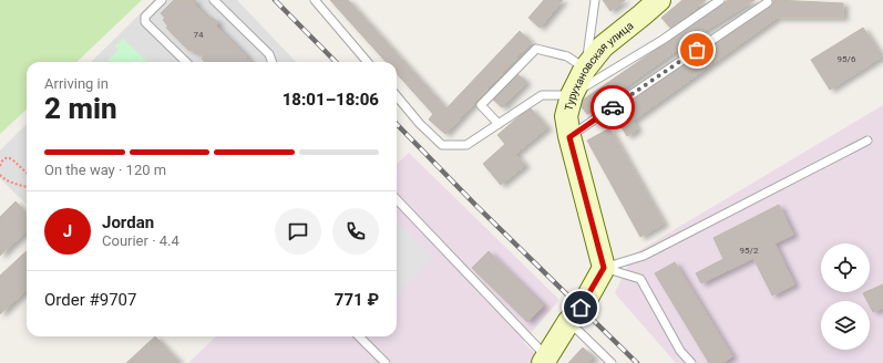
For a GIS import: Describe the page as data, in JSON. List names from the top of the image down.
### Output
{
  "streets": {
    "street": ["Турухановская улица"]
  },
  "house_numbers": ["74", "95/6", "95/2"],
  "page": {
    "heading": ["2 min", "Arriving in", "18:01–18:06"],
    "panel": [
      "Jordan",
      "Courier · 4.4",
      "Order #9707",
      "771 ₽"
    ],
    "bar": "On the way · 120 m",
    "round": "J"
  }
}
